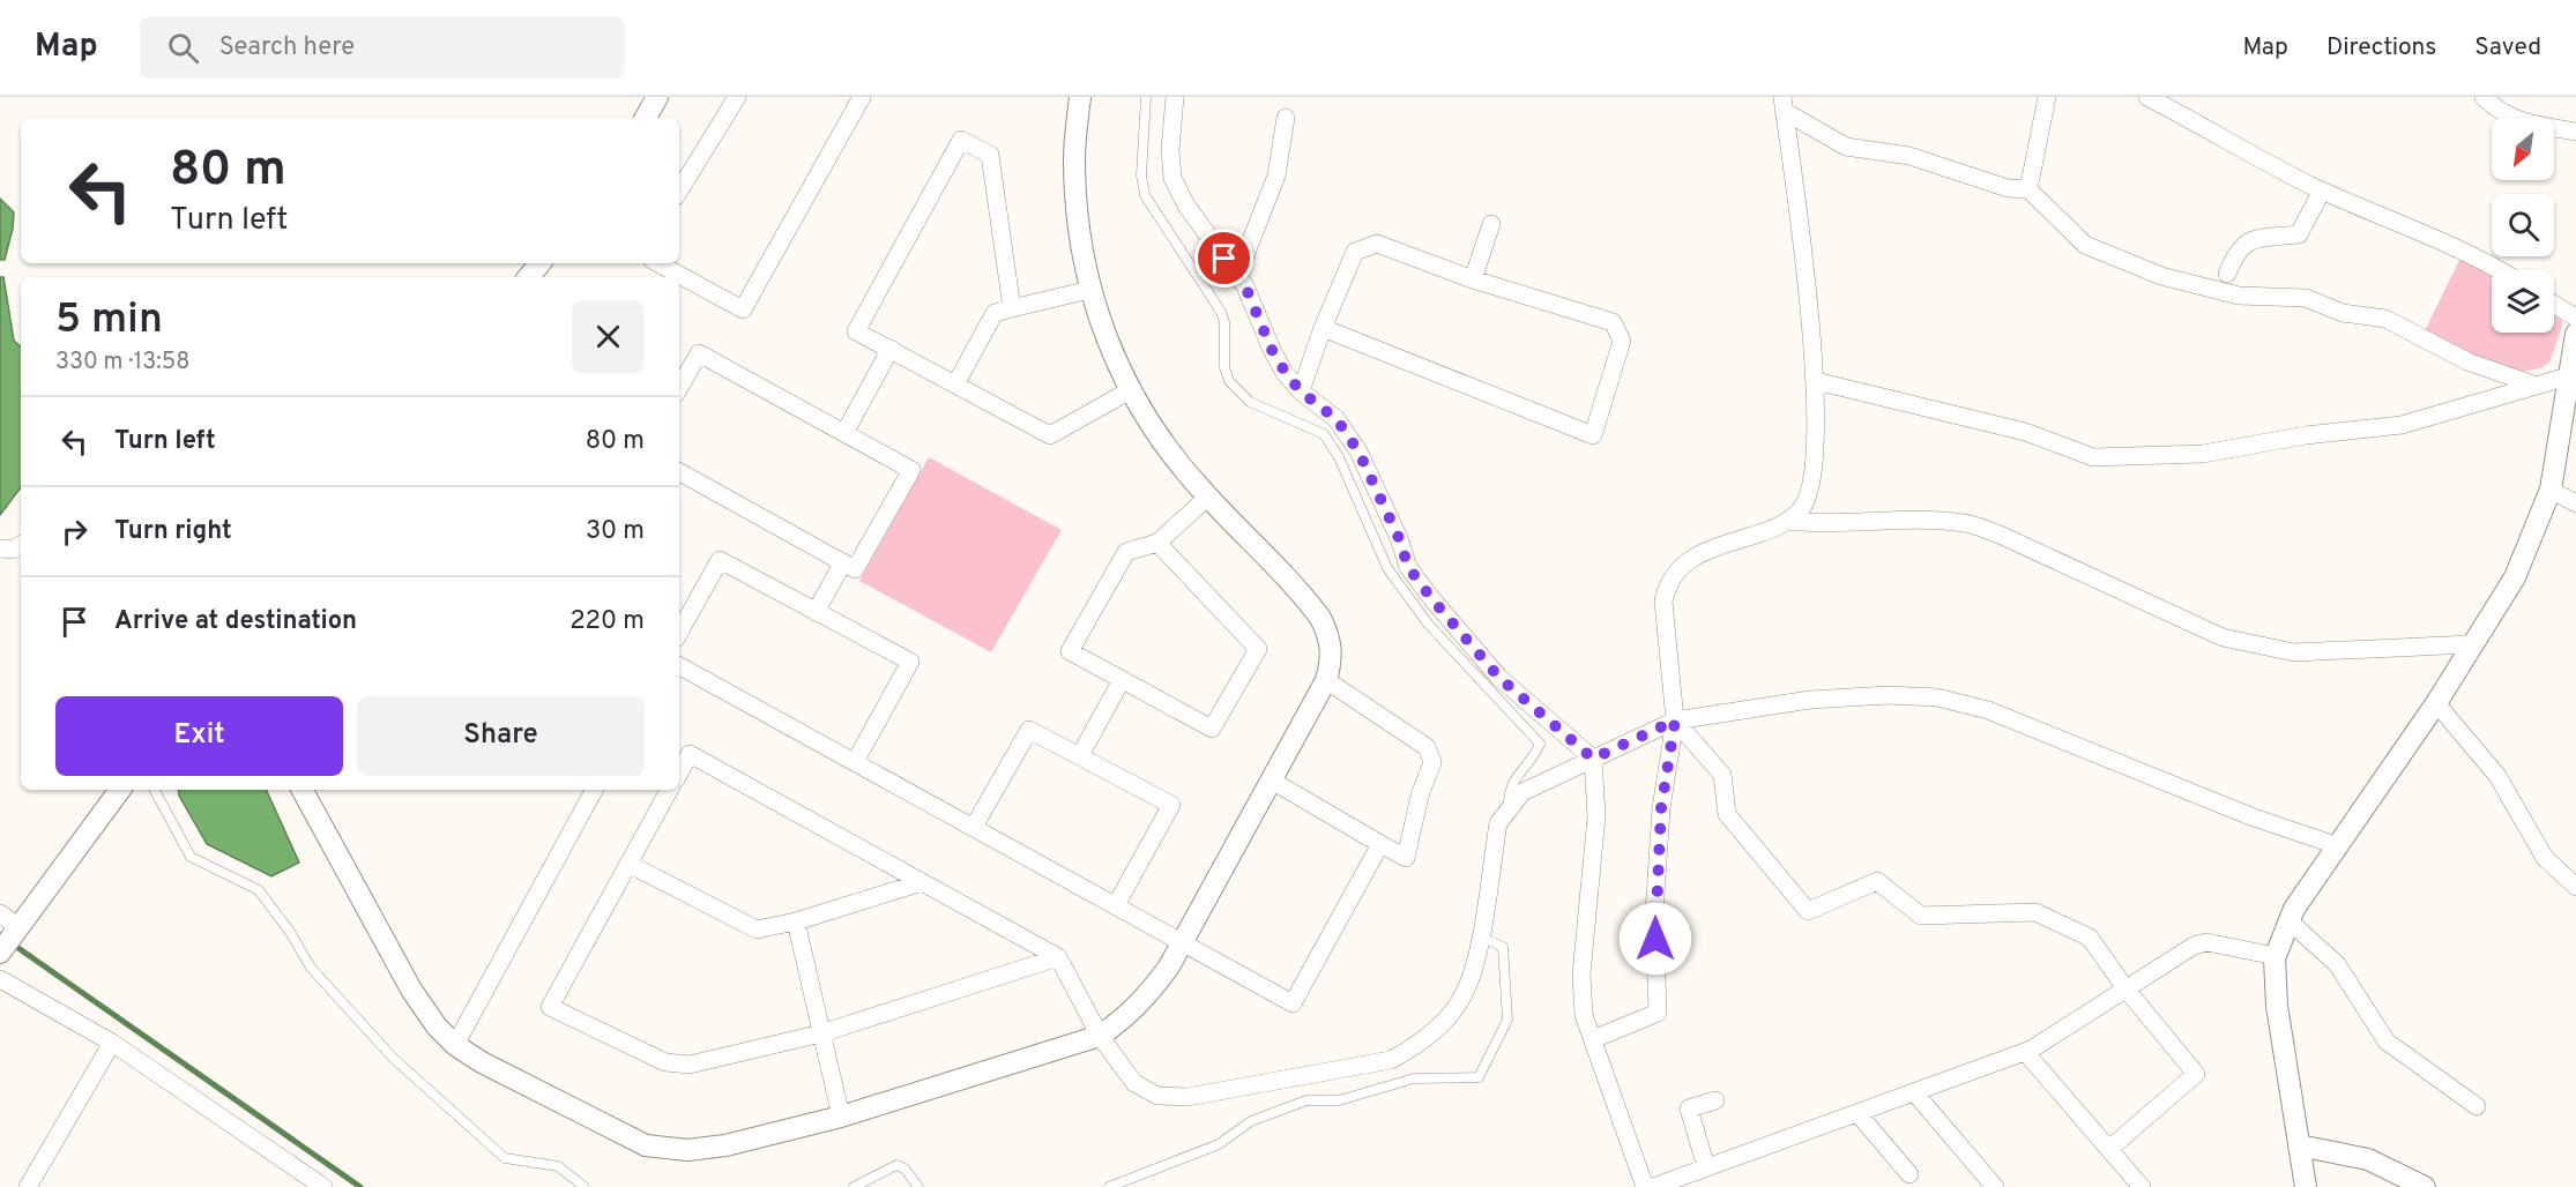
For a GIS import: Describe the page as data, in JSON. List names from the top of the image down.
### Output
{
  "north": "bottom left",
  "page": {
    "header": "Map",
    "search": "Search here",
    "nav": ["Map", "Directions", "Saved"],
    "turn": ["80 m", "Turn left"],
    "heading": ["5 min", "330 m · 13:58"],
    "list": [
      {
        "name": "Turn left",
        "value": "80 m"
      },
      {
        "name": "Turn right",
        "value": "30 m"
      },
      {
        "name": "Arrive at destination",
        "value": "220 m"
      }
    ],
    "buttons": ["Exit", "Share"]
  }
}
